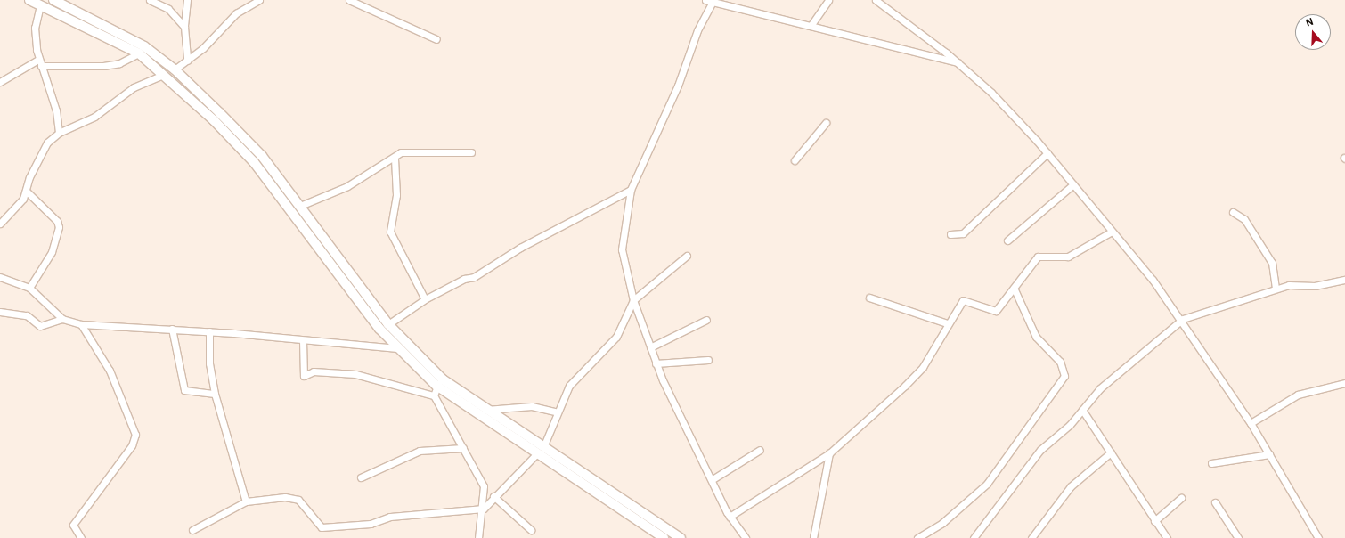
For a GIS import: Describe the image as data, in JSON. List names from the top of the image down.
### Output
{
  "north": "top"
}
